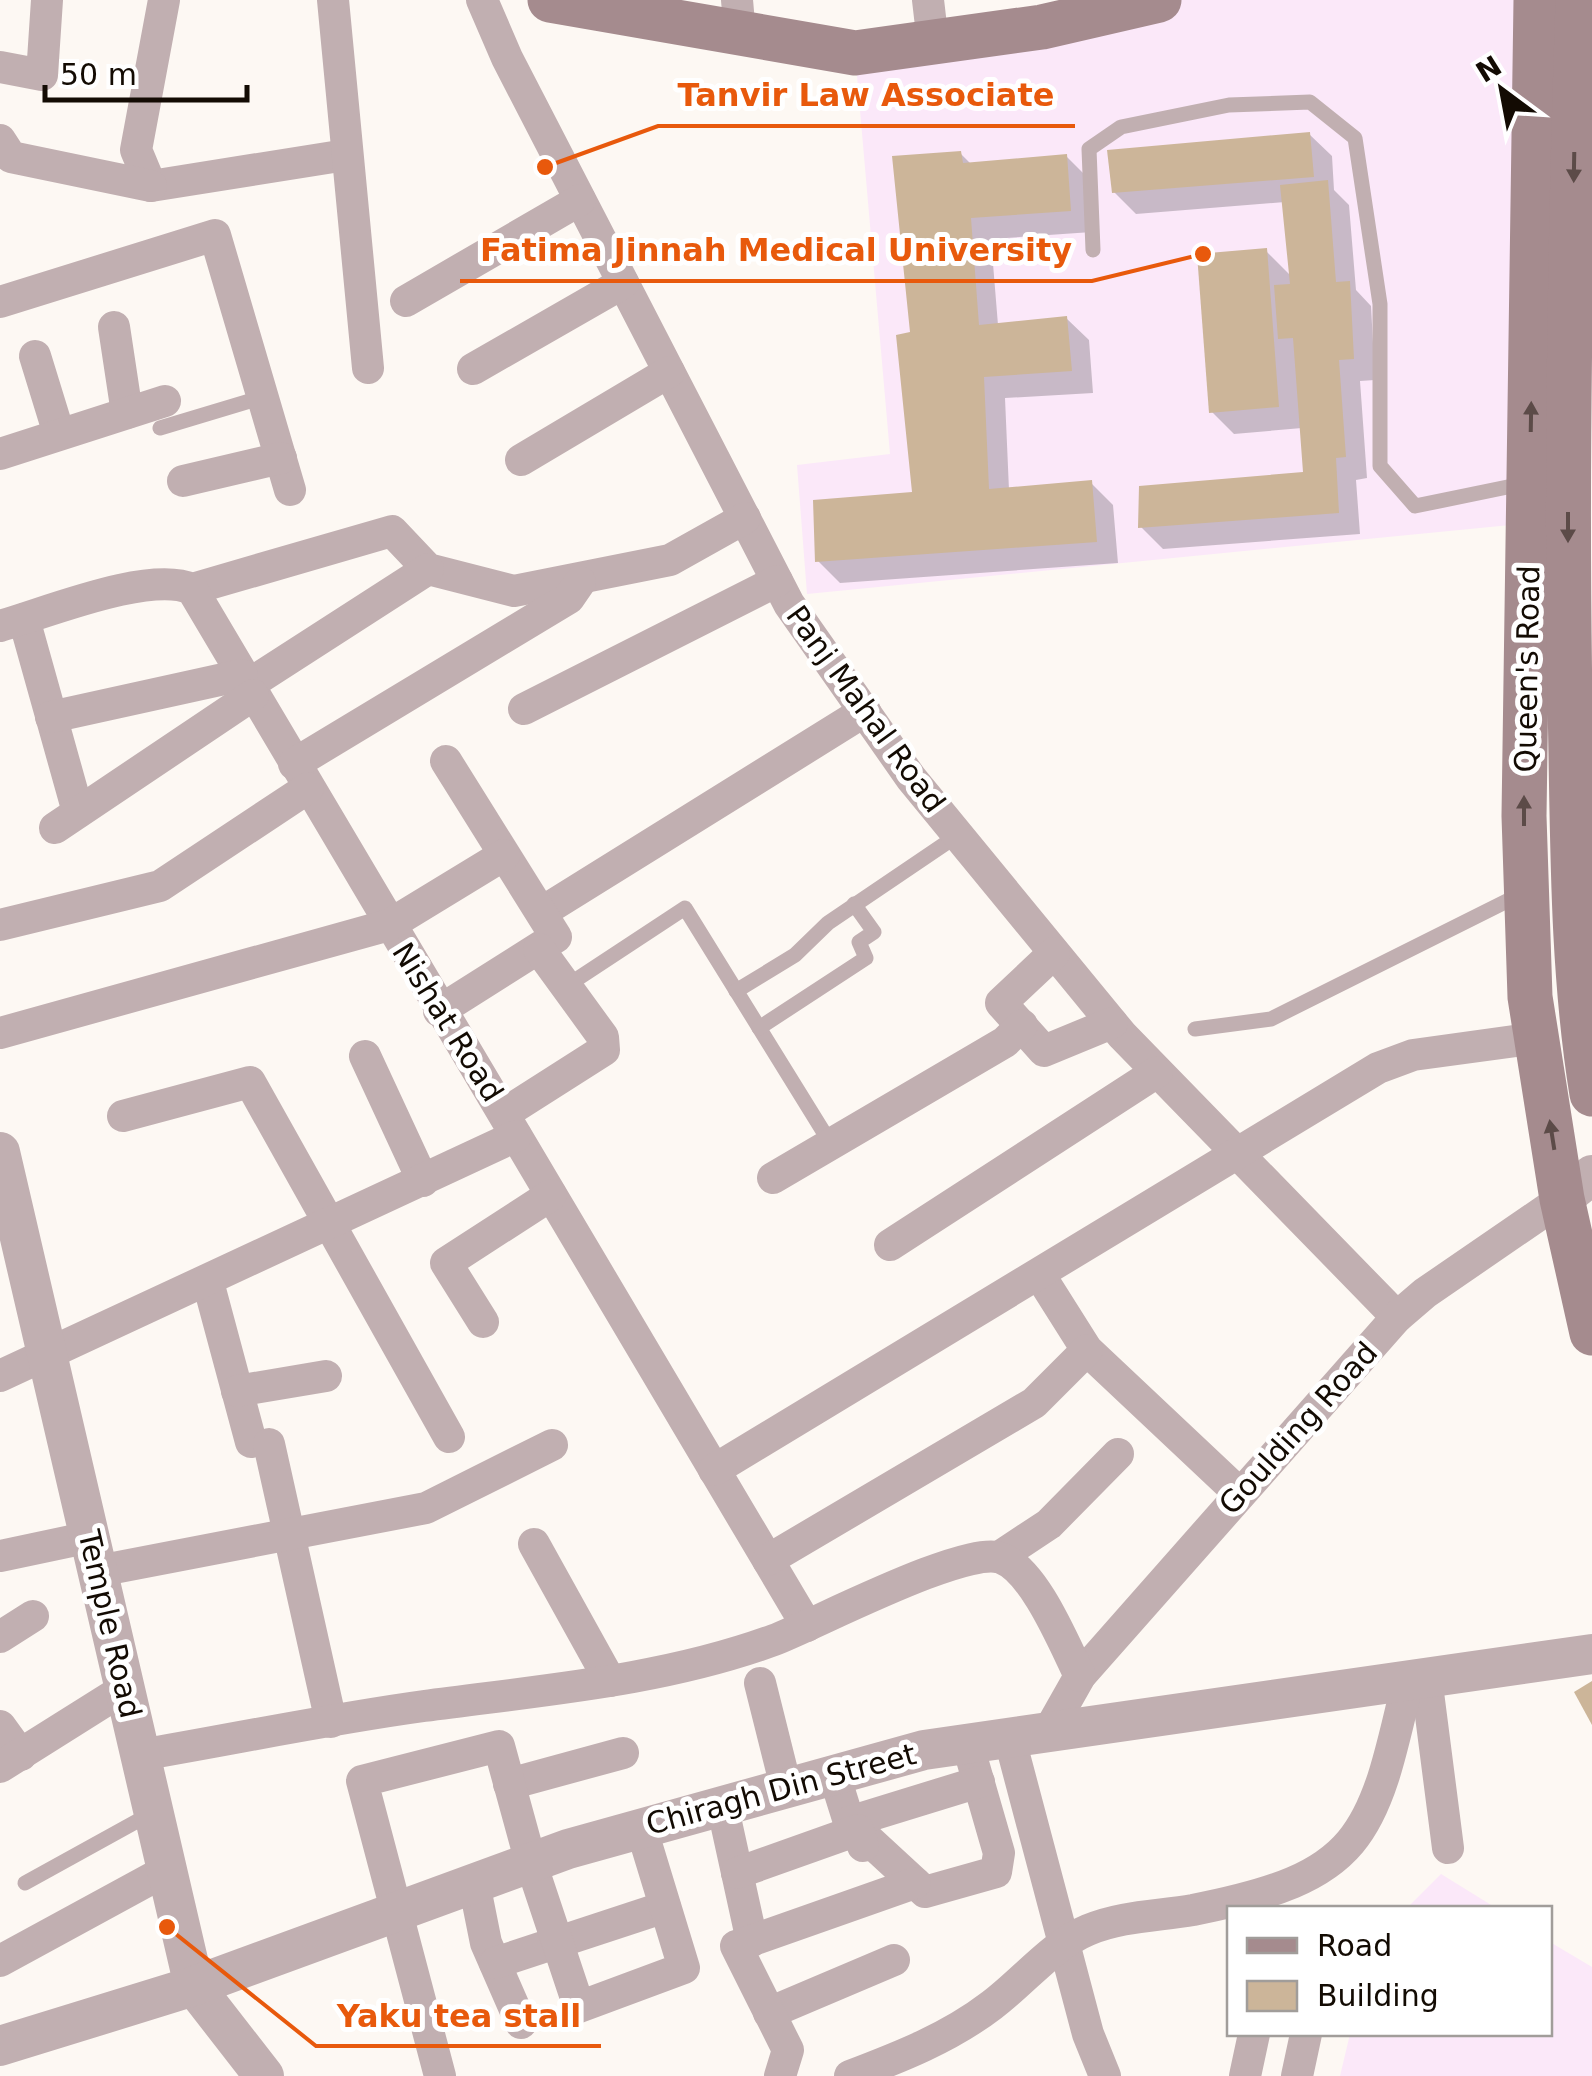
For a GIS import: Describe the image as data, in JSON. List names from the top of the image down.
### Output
{
  "streets": {
    "main road": ["Queen's Road"],
    "street": [
      "Panj Mahal Road",
      "Nishat Road",
      "Goulding Road",
      "Temple Road",
      "Chiragh Din Street"
    ]
  },
  "crossings": [
    ["Queen's Road", "Goulding Road"],
    ["Panj Mahal Road", "Goulding Road"],
    ["Goulding Road", "Chiragh Din Street"],
    ["Temple Road", "Chiragh Din Street"]
  ],
  "places": ["Tanvir Law Associate", "Fatima Jinnah Medical University", "Yaku tea stall"],
  "legend": ["Road", "Building"],
  "scale_bar": "50 m",
  "north": "top left"
}
